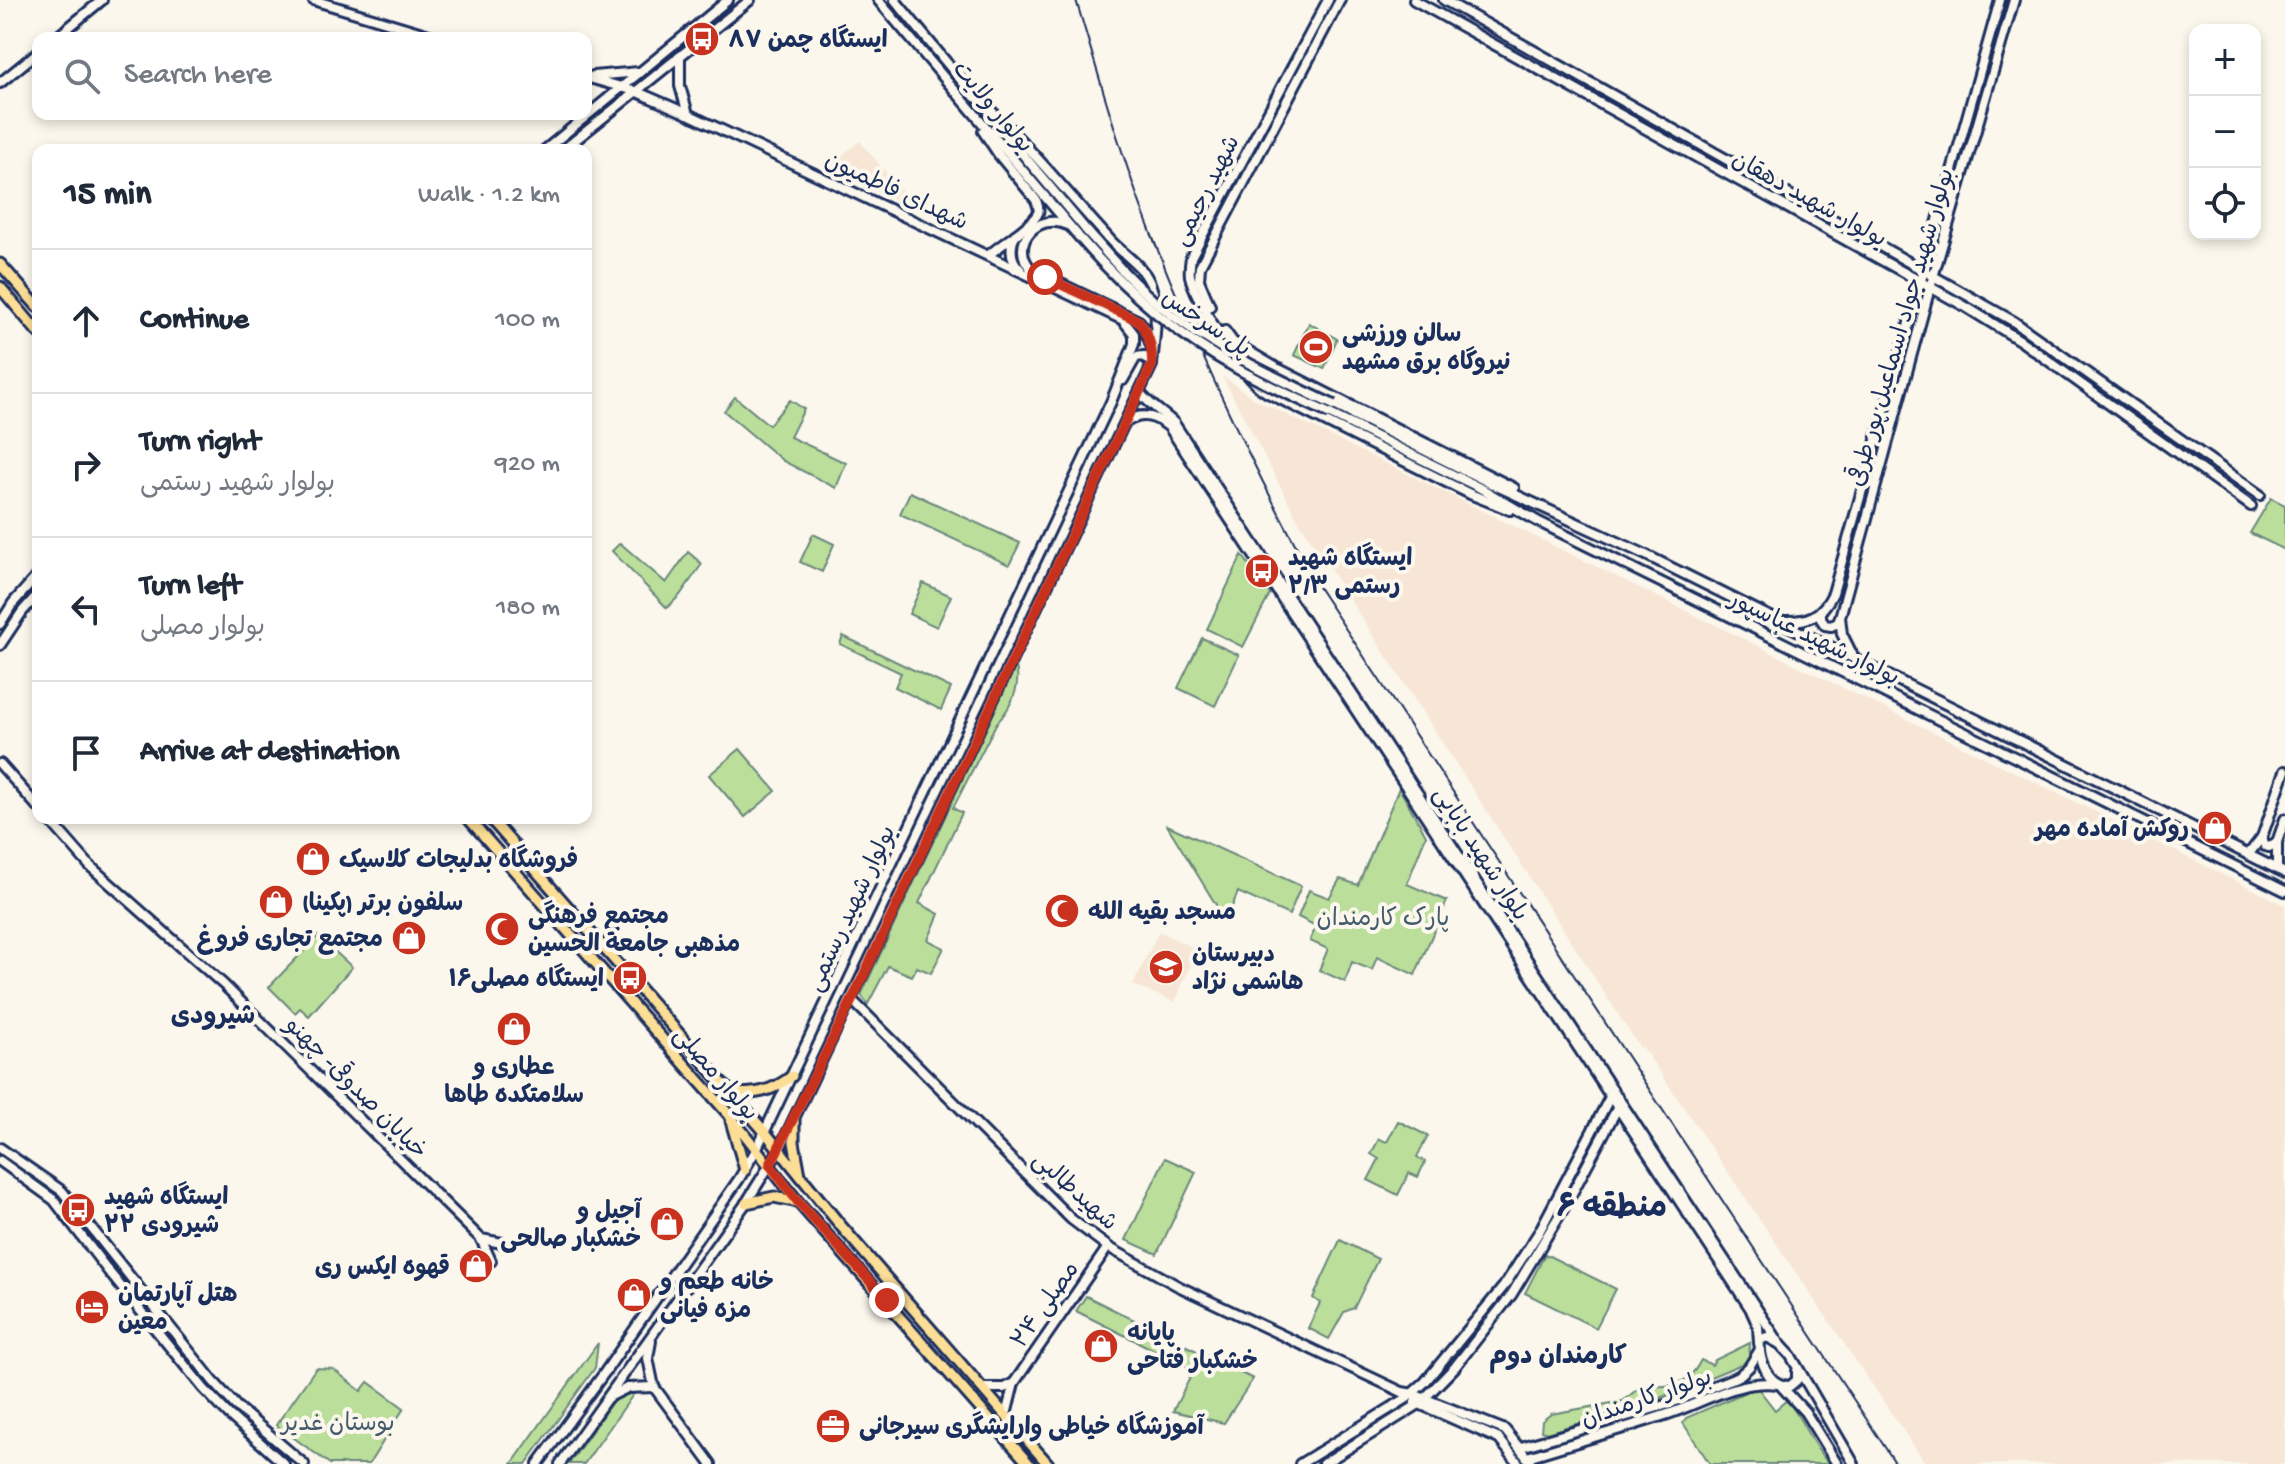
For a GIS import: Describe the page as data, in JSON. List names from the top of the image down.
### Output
{
  "streets": {
    "main road": [
      "بولوار ولایت",
      "شهدای فاطمیون",
      "شهید رحیمی",
      "بولوار شهید دهقان",
      "پل سرخس",
      "بولوار شهید جواد اسماعیل پور طرقی",
      "بولوار شهید عباسپور",
      "بلوار شهید بابایی",
      "بولوار شهید رستمی",
      "بولوار مصلی",
      "خیابان صدوقی- چهنو",
      "شهیدطالبی",
      "مصلی ۲۴",
      "بولوار کارمندان"
    ]
  },
  "crossings": [
    ["بولوار ولایت", "پل سرخس"],
    ["بولوار ولایت", "بولوار شهید رستمی"],
    ["شهدای فاطمیون", "بولوار شهید رستمی"],
    ["بولوار شهید دهقان", "بولوار شهید جواد اسماعیل پور طرقی"],
    ["پل سرخس", "بولوار شهید عباسپور"],
    ["بلوار شهید بابایی", "بولوار شهید رستمی"],
    ["بلوار شهید بابایی", "بولوار کارمندان"],
    ["بولوار شهید رستمی", "بولوار مصلی"],
    ["بولوار شهید رستمی", "شهیدطالبی"],
    ["شهیدطالبی", "مصلی ۲۴"],
    ["شهیدطالبی", "بولوار کارمندان"]
  ],
  "districts": ["شیرودی", "منطقه ۶", "کارمندان دوم"],
  "parks": ["پارک کارمندان", "بوستان غدیر"],
  "places": {
    "bus stop": [
      "ایستگاه چمن ۸۷",
      "ایستگاه شهید رستمی ۲/۳",
      "ایستگاه مصلی۱۶",
      "ایستگاه شهید شیرودی ۲۲"
    ],
    "sports": ["سالن ورزشی نیروگاه برق مشهد"],
    "shop": [
      "روکش آماده مهر",
      "فروشگاه بدلیجات کلاسیک",
      "سلفون برتر (پکینا)",
      "مجتمع تجاری فروغ",
      "عطاری و سلامتکده طاها",
      "آجیل و خشکبار صالحی",
      "قهوه ایکس ری",
      "خانه طعم و مزه فیانی",
      "پایانه خشکبار فتاحی"
    ],
    "mosque": ["مسجد بقیه الله", "مجتمع فرهنگی مذهبی جامعة الحسین"],
    "school or university": ["دبیرستان هاشمی نژاد"],
    "hotel": ["هتل آپارتمان معین"],
    "office": ["آموزشگاه خیاطی وارایشگری سیرجانی"]
  },
  "page": {
    "map_buttons": ["+", "−"],
    "search": "Search here",
    "heading": ["15 min", "Walk · 1.2 km"],
    "list": [
      ["Continue", "100 m"],
      ["Turn right", "بولوار شهید رستمی", "920 m"],
      ["Turn left", "بولوار مصلی", "180 m"],
      "Arrive at destination"
    ]
  }
}
